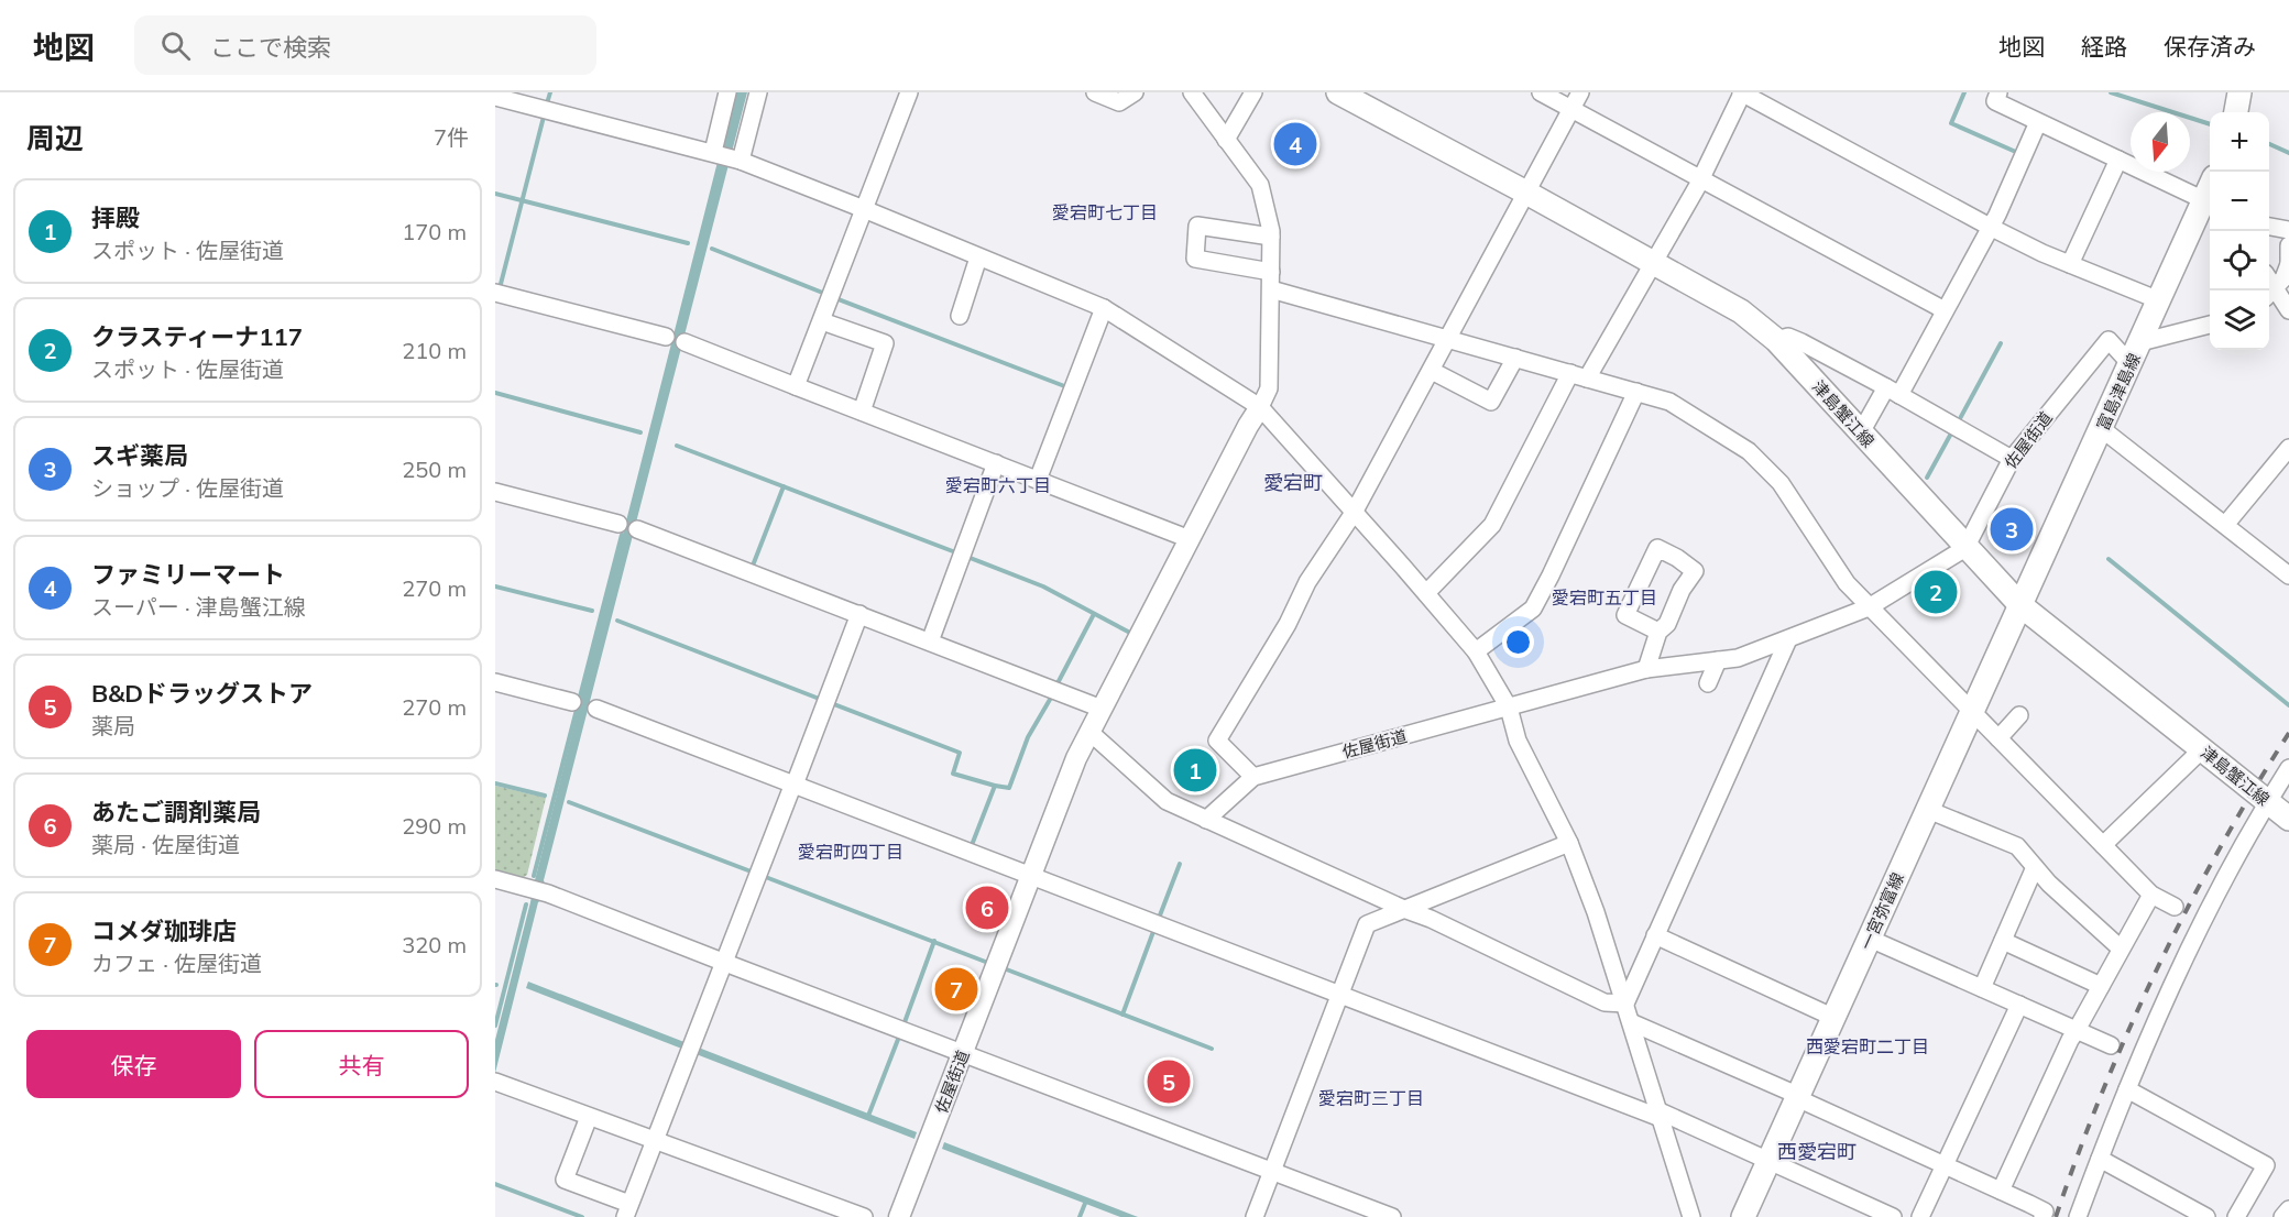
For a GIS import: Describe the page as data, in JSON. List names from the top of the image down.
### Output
{
  "streets": {
    "main road": ["富島津島線", "津島蟹江線", "一宮弥富線"],
    "street": ["佐屋街道"]
  },
  "crossings": [
    ["富島津島線", "津島蟹江線"],
    ["富島津島線", "佐屋街道"],
    ["富島津島線", "一宮弥富線"],
    ["津島蟹江線", "佐屋街道"],
    ["津島蟹江線", "一宮弥富線"]
  ],
  "districts": [
    "愛宕町七丁目",
    "愛宕町",
    "愛宕町六丁目",
    "愛宕町五丁目",
    "愛宕町四丁目",
    "西愛宕町二丁目",
    "愛宕町三丁目",
    "西愛宕町"
  ],
  "north": "bottom",
  "page": {
    "header": "地図",
    "search": "ここで検索",
    "nav": ["地図", "経路", "保存済み"],
    "heading": ["周辺", "7件"],
    "map_buttons": ["+", "−"],
    "pins": [
      "4",
      "3",
      "2",
      "1",
      "6",
      "7",
      "5"
    ],
    "list": [
      {
        "mark": "1",
        "name": "拝殿",
        "note": "スポット · 佐屋街道",
        "value": "170 m"
      },
      {
        "mark": "2",
        "name": "クラスティーナ117",
        "note": "スポット · 佐屋街道",
        "value": "210 m"
      },
      {
        "mark": "3",
        "name": "スギ薬局",
        "note": "ショップ · 佐屋街道",
        "value": "250 m"
      },
      {
        "mark": "4",
        "name": "ファミリーマート",
        "note": "スーパー · 津島蟹江線",
        "value": "270 m"
      },
      {
        "mark": "5",
        "name": "B&Dドラッグストア",
        "note": "薬局",
        "value": "270 m"
      },
      {
        "mark": "6",
        "name": "あたご調剤薬局",
        "note": "薬局 · 佐屋街道",
        "value": "290 m"
      },
      {
        "mark": "7",
        "name": "コメダ珈琲店",
        "note": "カフェ · 佐屋街道",
        "value": "320 m"
      }
    ],
    "buttons": ["保存", "共有"]
  }
}
